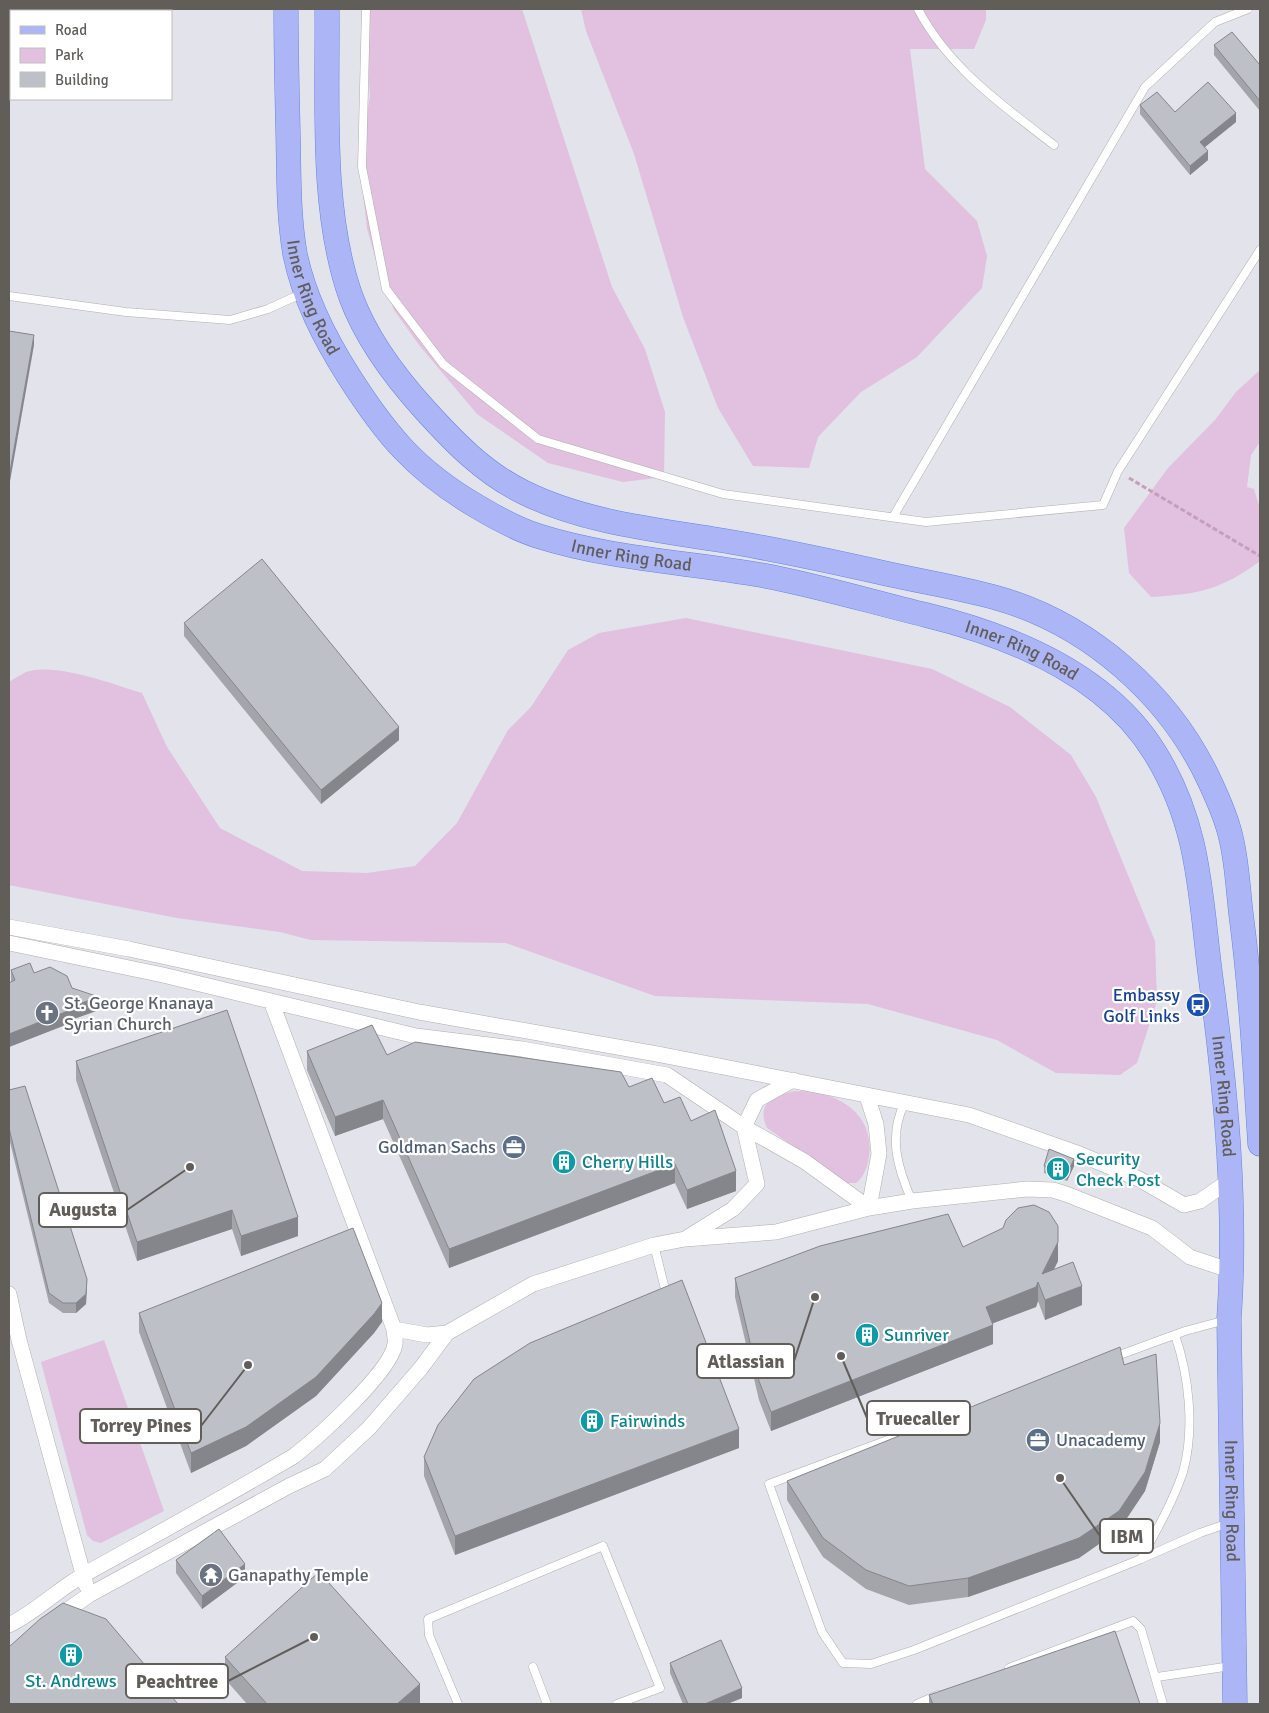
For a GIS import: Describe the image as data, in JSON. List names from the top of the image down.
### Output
{
  "streets": {
    "main road": ["Inner Ring Road"]
  },
  "places": {
    "bus stop": ["Embassy Golf Links"],
    "church": ["St. George Knanaya Syrian Church"],
    "office": ["Goldman Sachs", "Unacademy"],
    "building": [
      "Cherry Hills",
      "Security Check Post",
      "Sunriver",
      "Fairwinds",
      "St. Andrews"
    ],
    "other": [
      "Augusta",
      "Atlassian",
      "Truecaller",
      "Torrey Pines",
      "IBM",
      "Peachtree"
    ],
    "temple": ["Ganapathy Temple"]
  },
  "legend": ["Road", "Park", "Building"]
}
